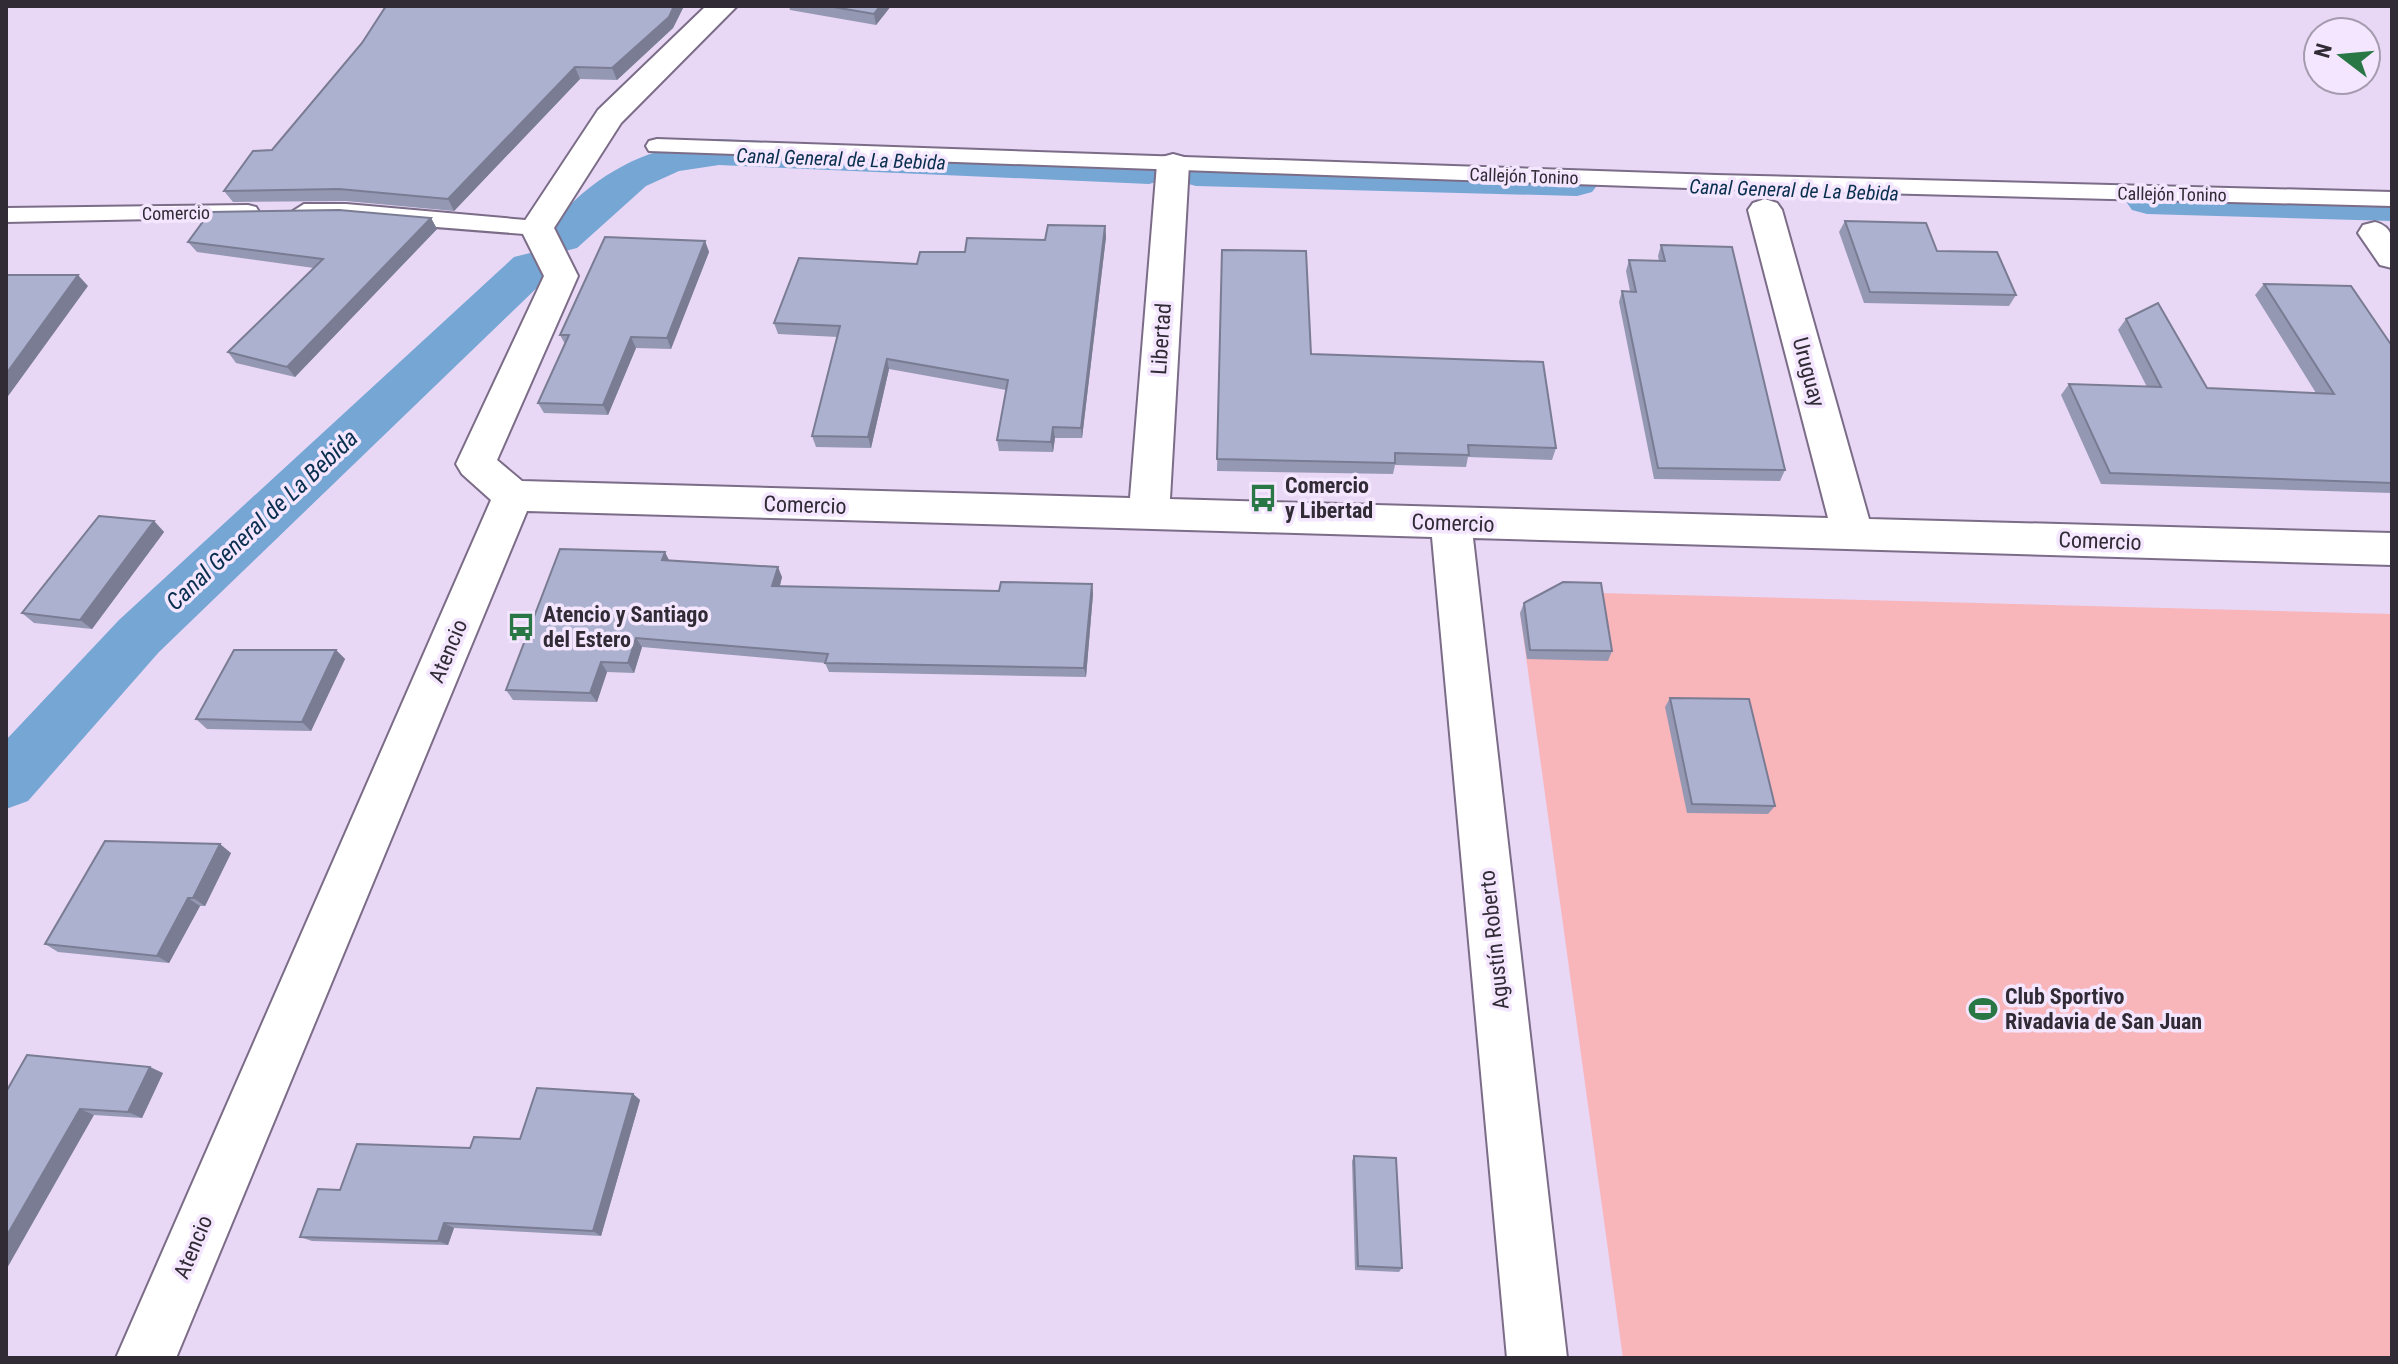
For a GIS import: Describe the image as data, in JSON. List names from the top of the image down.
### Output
{
  "streets": {
    "street": [
      "Comercio",
      "Libertad",
      "Uruguay",
      "Atencio",
      "Agustín Roberto"
    ],
    "lane": ["Callejón Tonino"]
  },
  "crossings": [
    ["Callejón Tonino", "Libertad"],
    ["Comercio", "Libertad"],
    ["Comercio", "Uruguay"],
    ["Comercio", "Atencio"],
    ["Comercio", "Agustín Roberto"]
  ],
  "water": ["Canal General de La Bebida"],
  "places": {
    "bus stop": ["Comercio y Libertad", "Atencio y Santiago del Estero"],
    "sports": ["Club Sportivo Rivadavia de San Juan"]
  },
  "north": "left"
}
